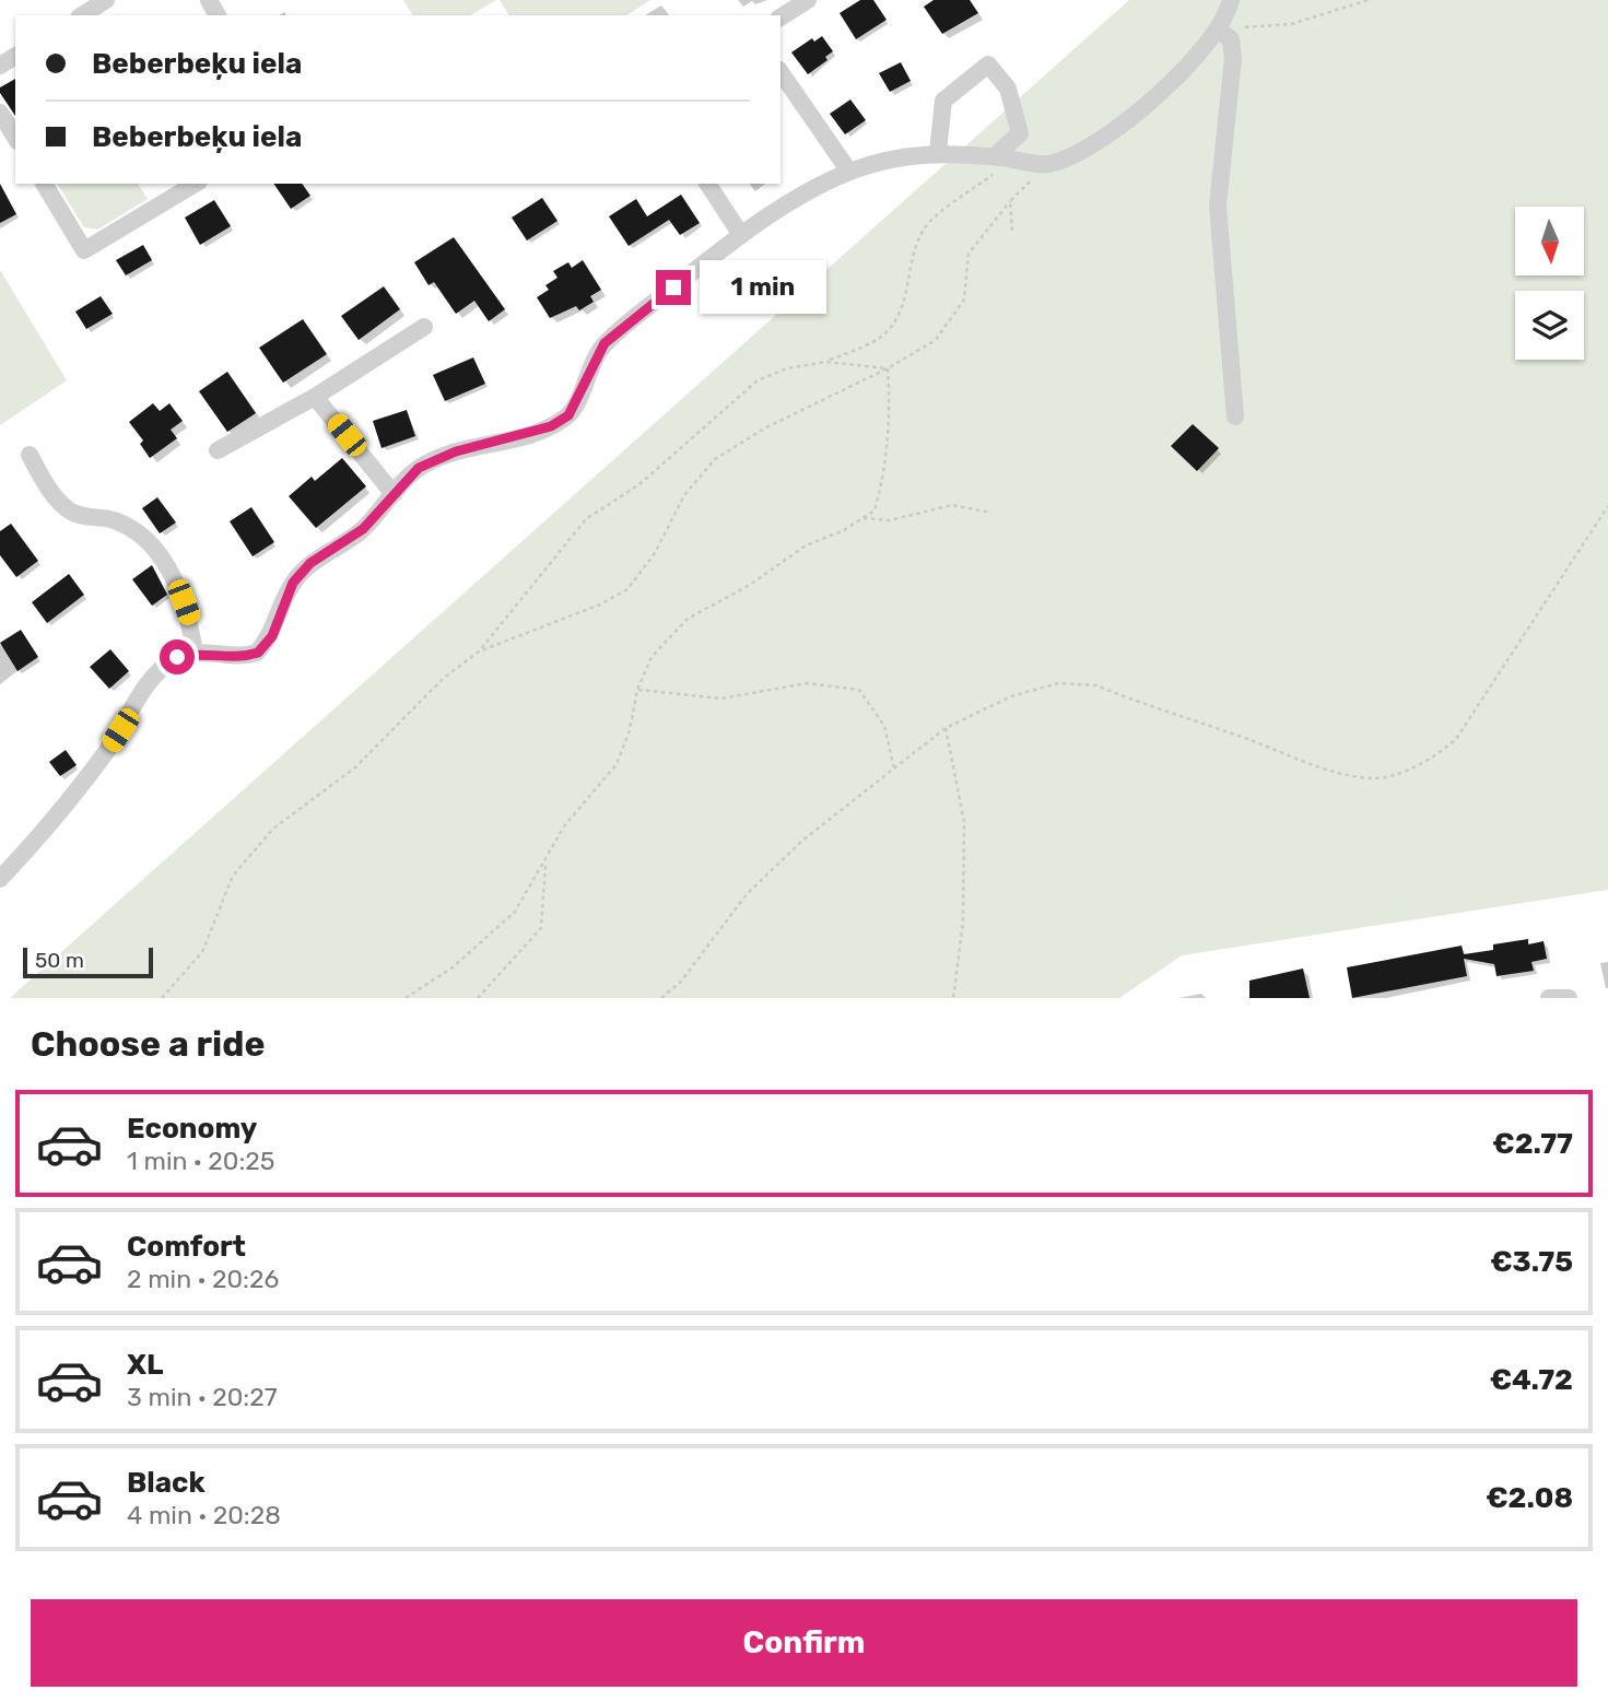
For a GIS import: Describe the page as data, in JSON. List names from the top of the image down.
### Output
{
  "scale_bar": "50 m",
  "north": "bottom",
  "page": {
    "banner": ["Beberbeķu iela", "Beberbeķu iela"],
    "bubble": "1 min",
    "scale": "50 m",
    "heading": "Choose a ride",
    "list": [
      {
        "name": "Economy",
        "note": "1 min · 20:25",
        "value": "€2.77"
      },
      {
        "name": "Comfort",
        "note": "2 min · 20:26",
        "value": "€3.75"
      },
      {
        "name": "XL",
        "note": "3 min · 20:27",
        "value": "€4.72"
      },
      {
        "name": "Black",
        "note": "4 min · 20:28",
        "value": "€2.08"
      }
    ],
    "buttons": "Confirm"
  }
}
